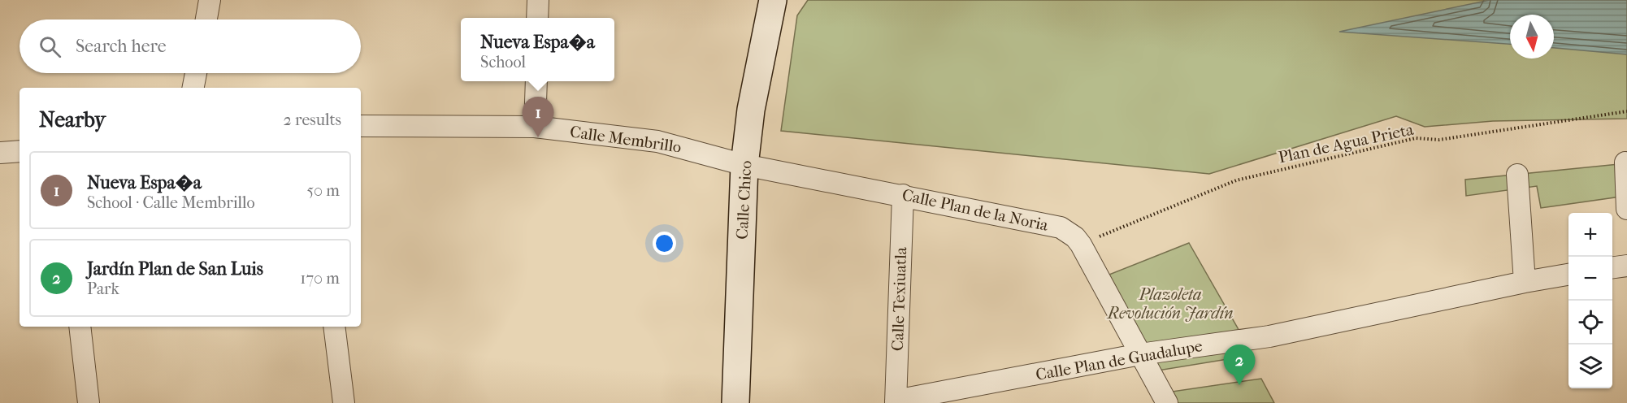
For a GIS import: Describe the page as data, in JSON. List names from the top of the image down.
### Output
{
  "streets": {
    "street": [
      "Calle Membrillo",
      "Calle Chico",
      "Calle Plan de la Noria",
      "Calle Texiuatla",
      "Calle Plan de Guadalupe"
    ],
    "path": ["Plan de Agua Prieta"]
  },
  "crossings": [
    ["Calle Membrillo", "Calle Chico"],
    ["Calle Membrillo", "Calle Plan de la Noria"],
    ["Plan de Agua Prieta", "Calle Plan de la Noria"],
    ["Calle Chico", "Calle Plan de la Noria"],
    ["Calle Plan de la Noria", "Calle Texiuatla"],
    ["Calle Plan de la Noria", "Calle Plan de Guadalupe"],
    ["Calle Texiuatla", "Calle Plan de Guadalupe"]
  ],
  "parks": ["Plazoleta Revolución Jardín"],
  "north": "bottom",
  "page": {
    "popup": ["Nueva Espa�a", "School"],
    "search": "Search here",
    "heading": ["Nearby", "2 results"],
    "pins": ["1", "2"],
    "list": [
      {
        "mark": "1",
        "name": "Nueva Espa�a",
        "note": "School · Calle Membrillo",
        "value": "50 m"
      },
      {
        "mark": "2",
        "name": "Jardín Plan de San Luis",
        "note": "Park",
        "value": "170 m"
      }
    ],
    "map_buttons": ["+", "−"]
  }
}
